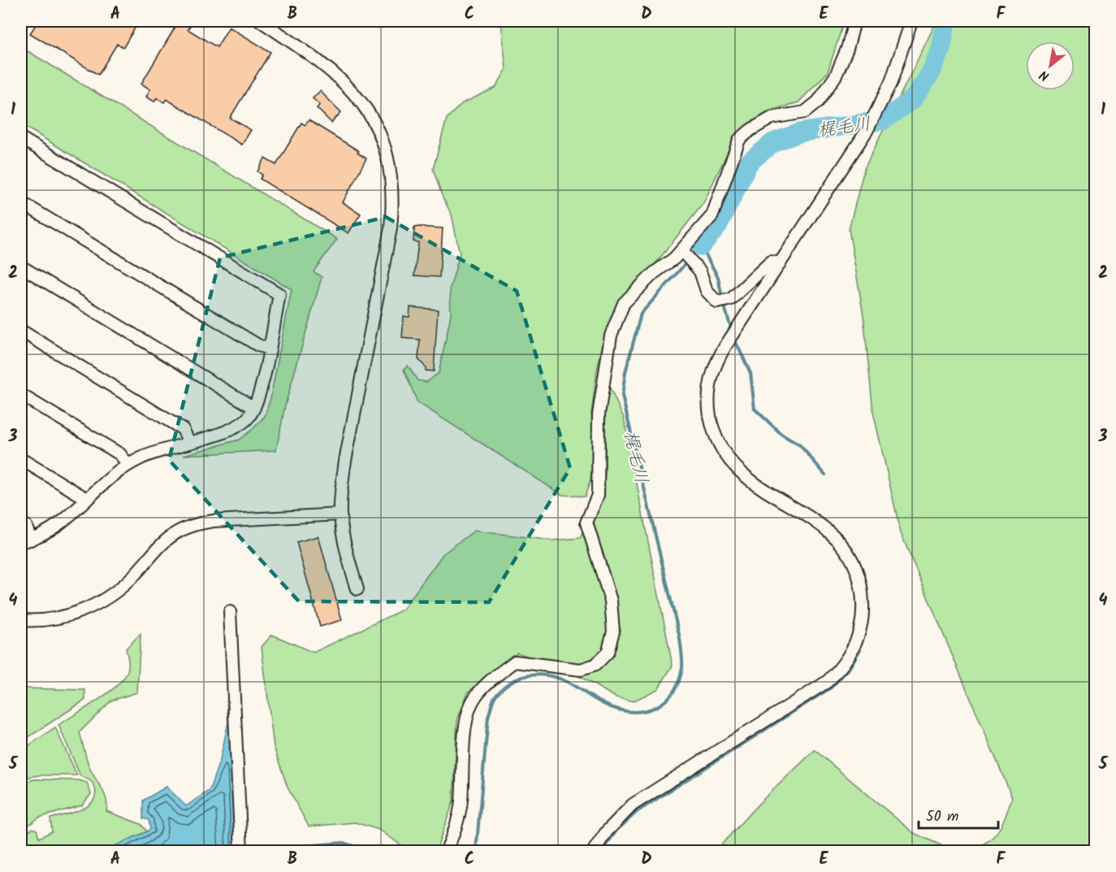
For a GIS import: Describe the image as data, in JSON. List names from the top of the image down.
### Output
{
  "water": ["梶毛川"],
  "scale_bar": "50 m",
  "north": "bottom left",
  "grid": {
    "columns": [
      "A",
      "B",
      "C",
      "D",
      "E",
      "F"
    ],
    "rows": [
      "1",
      "2",
      "3",
      "4",
      "5"
    ]
  }
}
